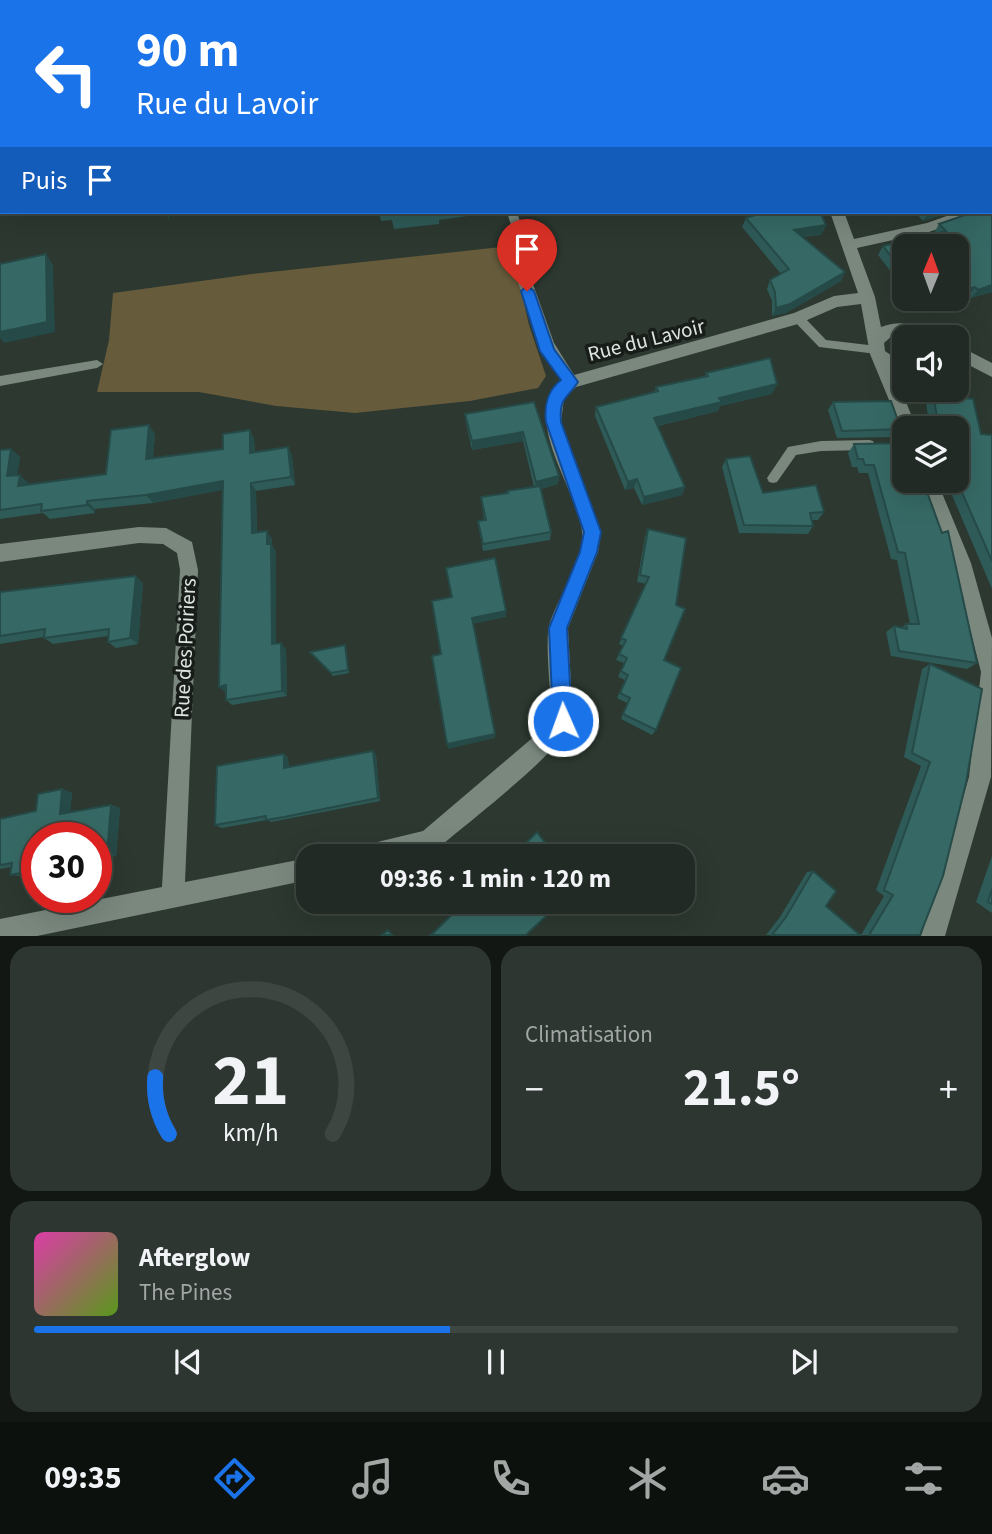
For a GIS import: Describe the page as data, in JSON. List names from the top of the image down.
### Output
{
  "streets": {
    "street": ["Rue du Lavoir", "Rue des Poiriers"]
  },
  "north": "top",
  "page": {
    "turn": ["90 m", "Rue du Lavoir"],
    "then": "Puis",
    "limit": "30",
    "trip": "09:36 · 1 min · 120 m",
    "tile": "Climatisation",
    "heat": ["−", "21.5°", "+"],
    "song": ["Afterglow", "The Pines"],
    "tabs": "09:35",
    "gauge": ["21", "km/h"]
  }
}
